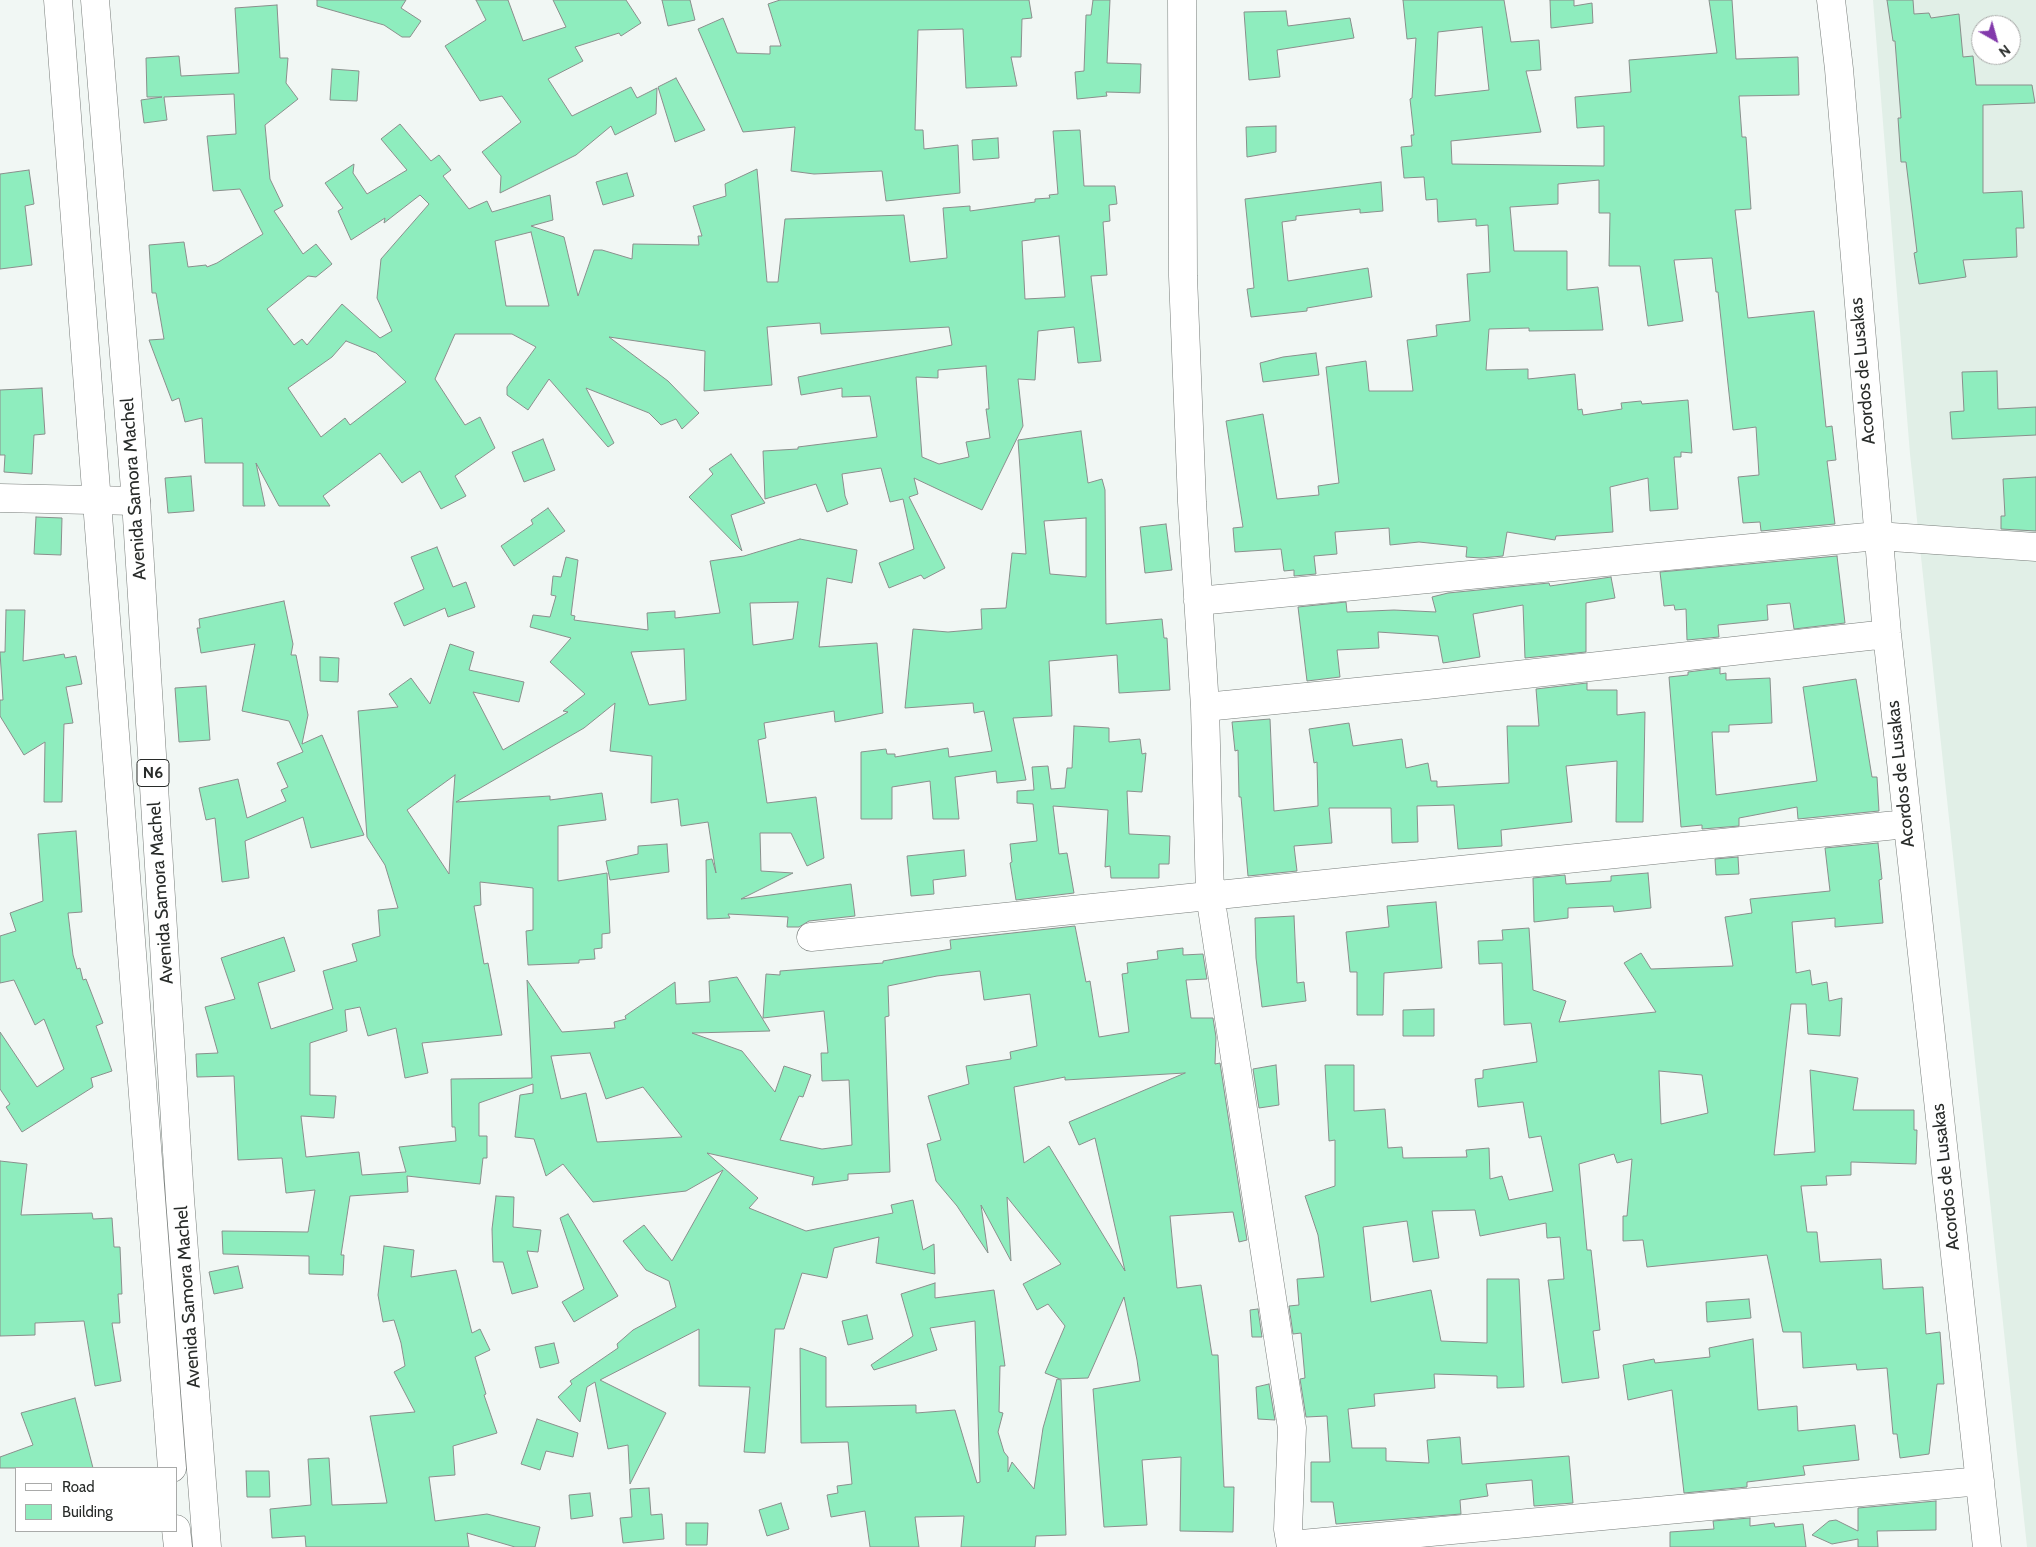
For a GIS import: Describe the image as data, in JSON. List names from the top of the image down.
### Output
{
  "streets": {
    "main road": ["Acordos de Lusakas", "Avenida Samora Machel", "N6"]
  },
  "legend": ["Road", "Building"],
  "north": "bottom right"
}
